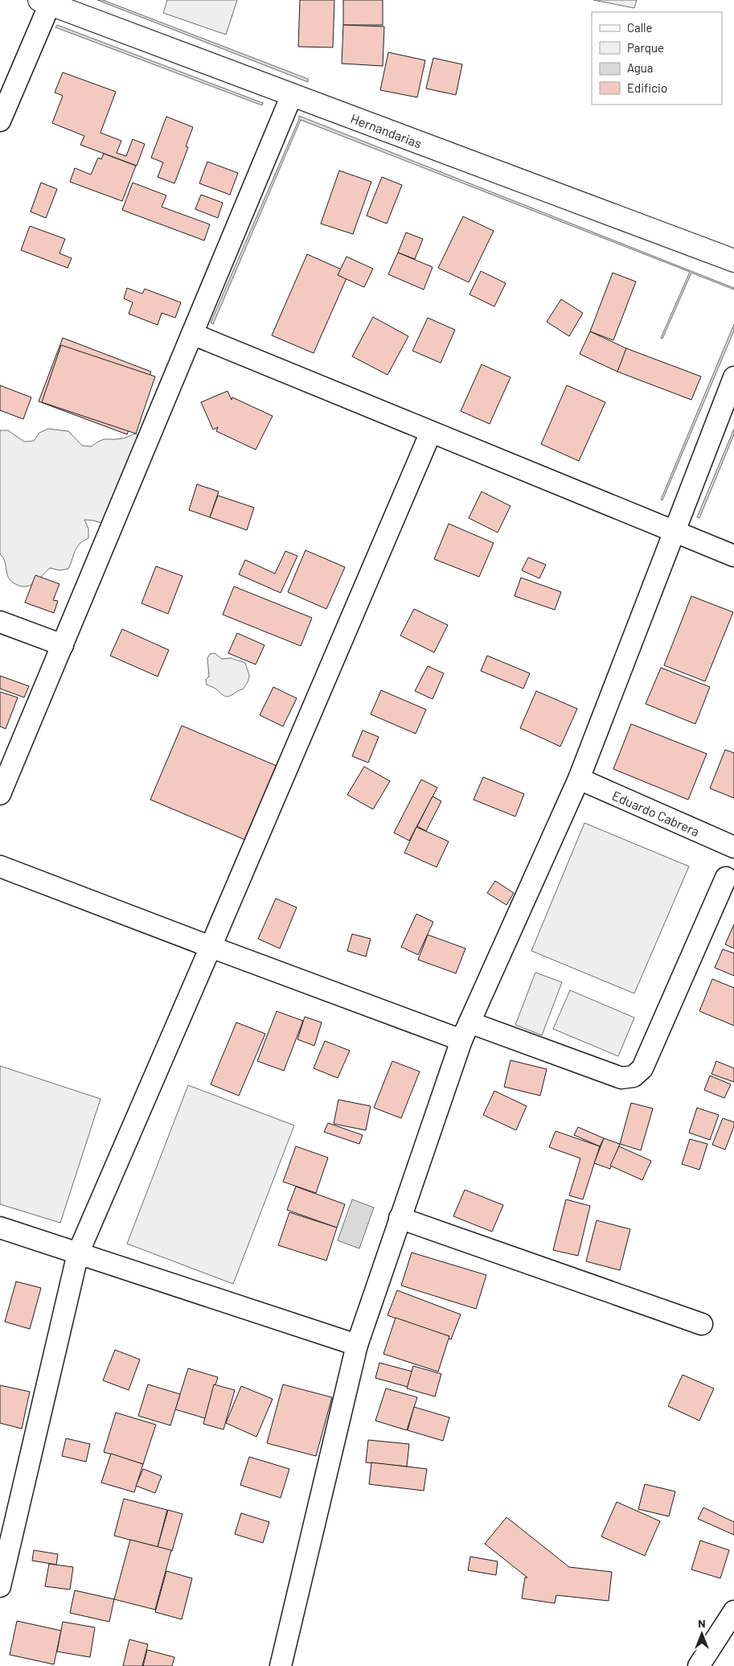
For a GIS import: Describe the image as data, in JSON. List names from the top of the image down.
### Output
{
  "streets": {
    "street": ["Hernandarias", "Eduardo Cabrera"]
  },
  "legend": [
    "Calle",
    "Parque",
    "Agua",
    "Edificio"
  ],
  "north": "top"
}
